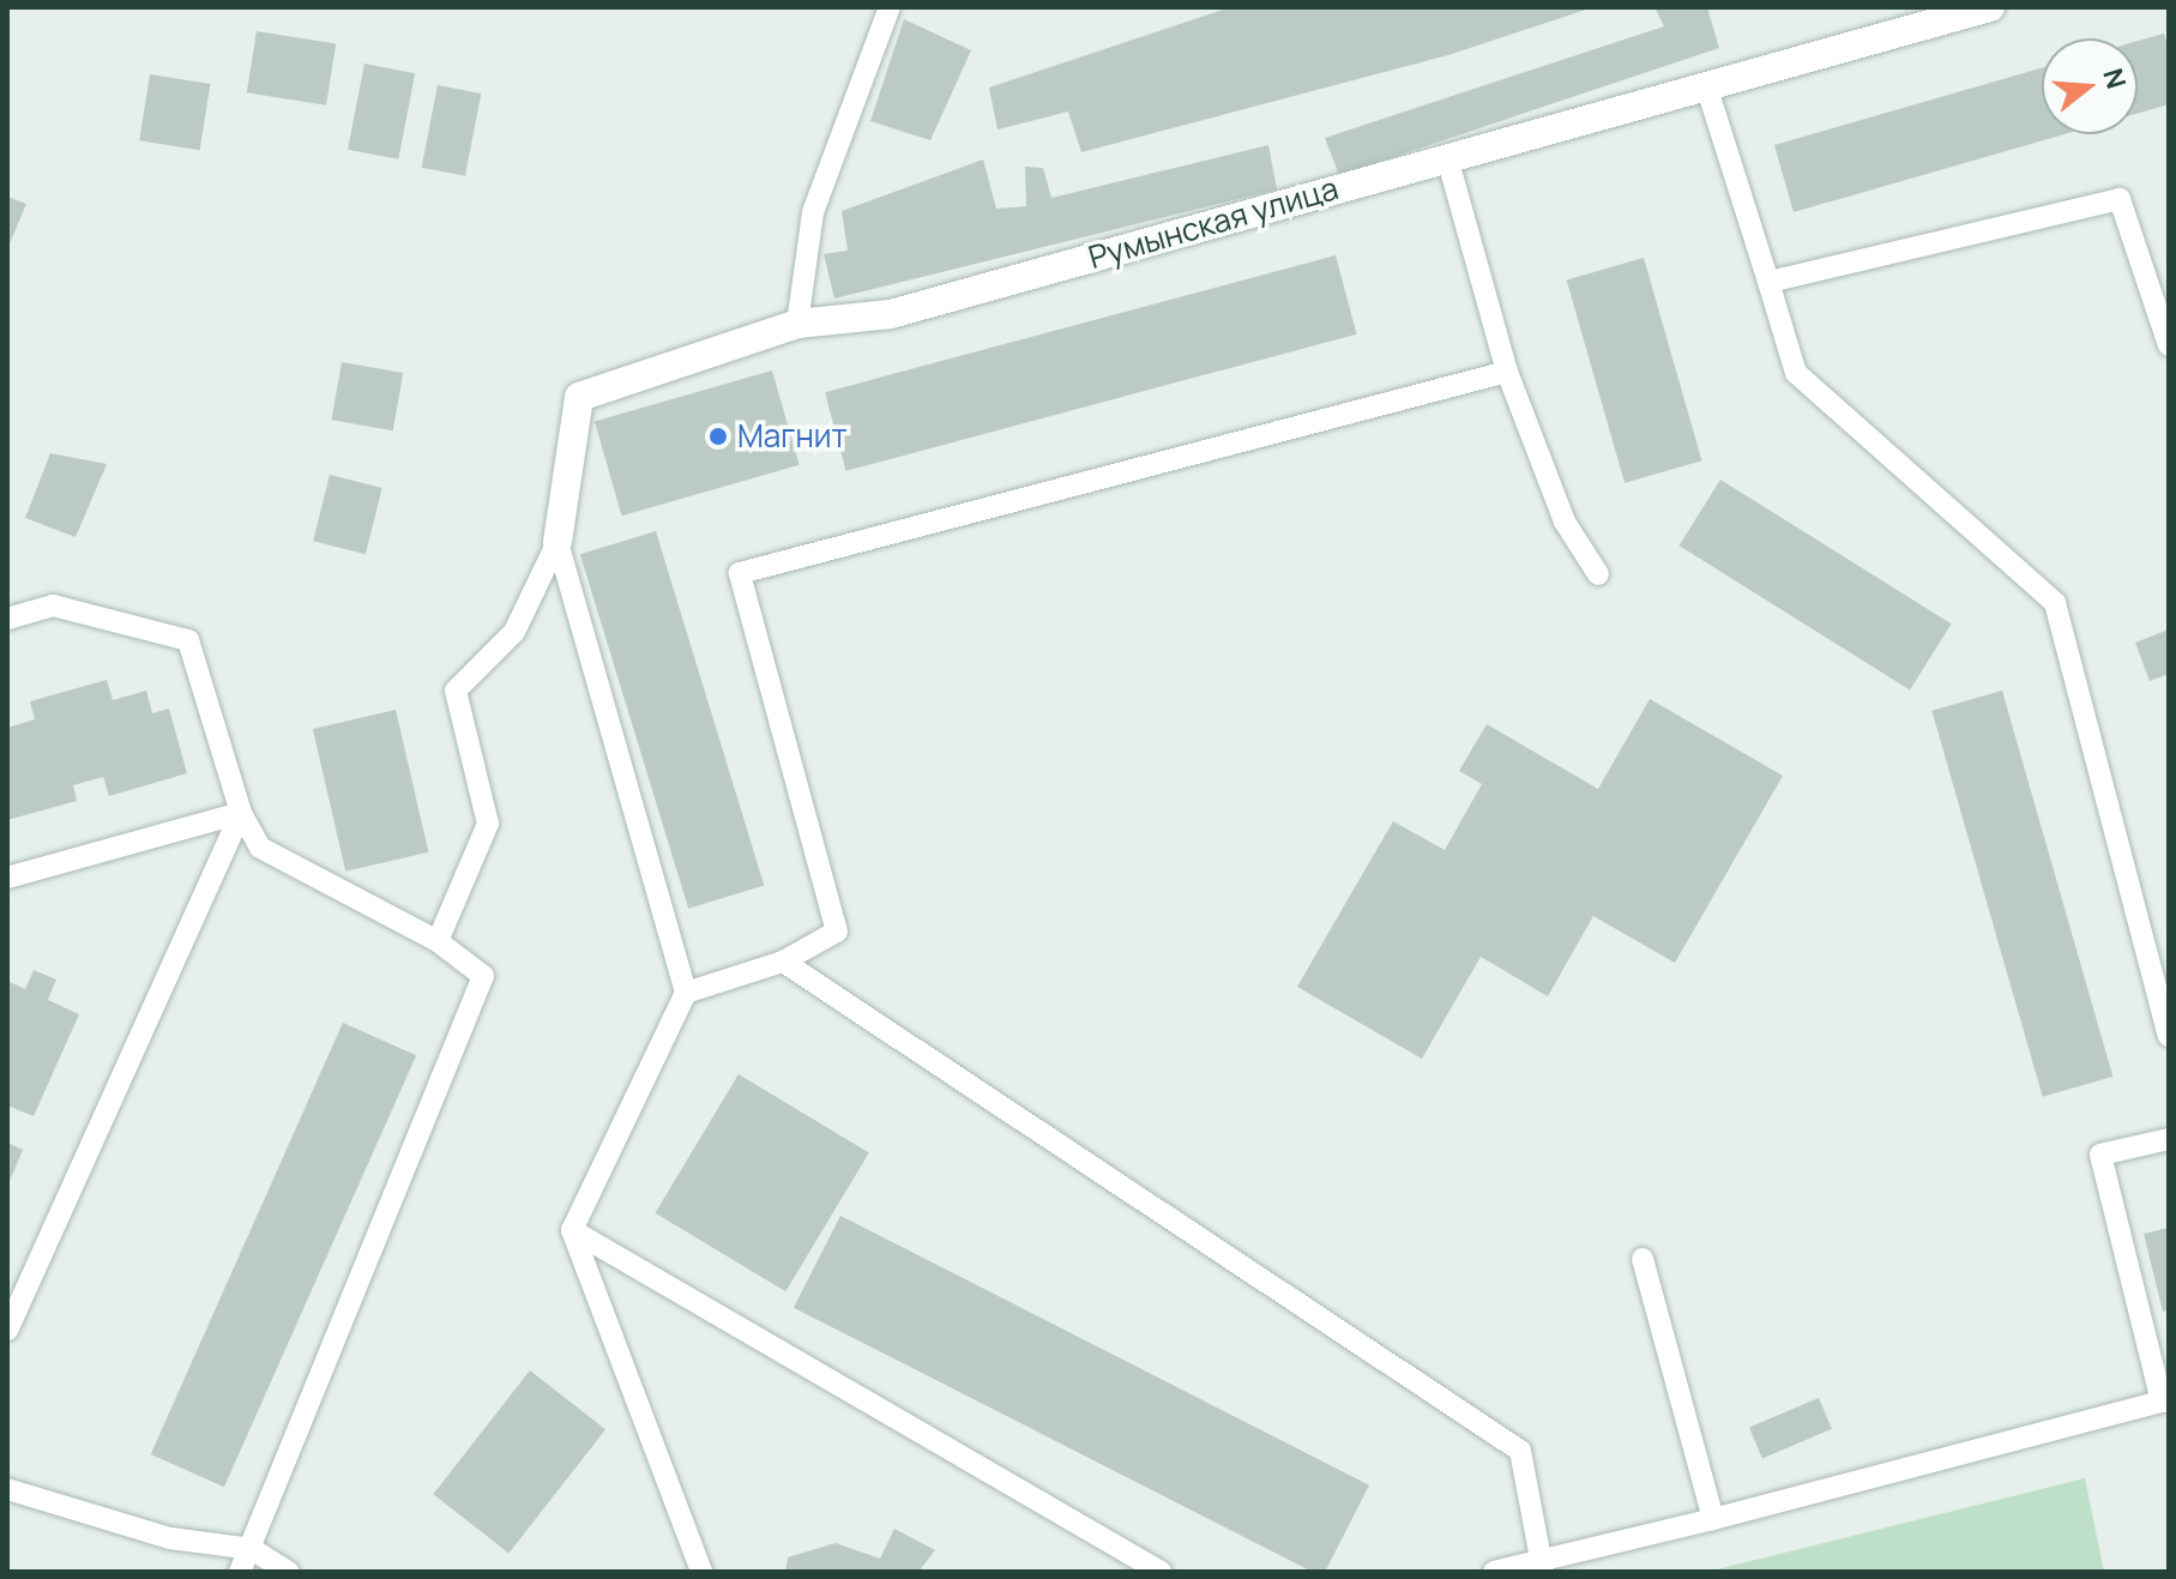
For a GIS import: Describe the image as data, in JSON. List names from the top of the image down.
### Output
{
  "streets": {
    "street": ["Румынская улица"]
  },
  "places": ["Магнит"],
  "north": "right"
}
